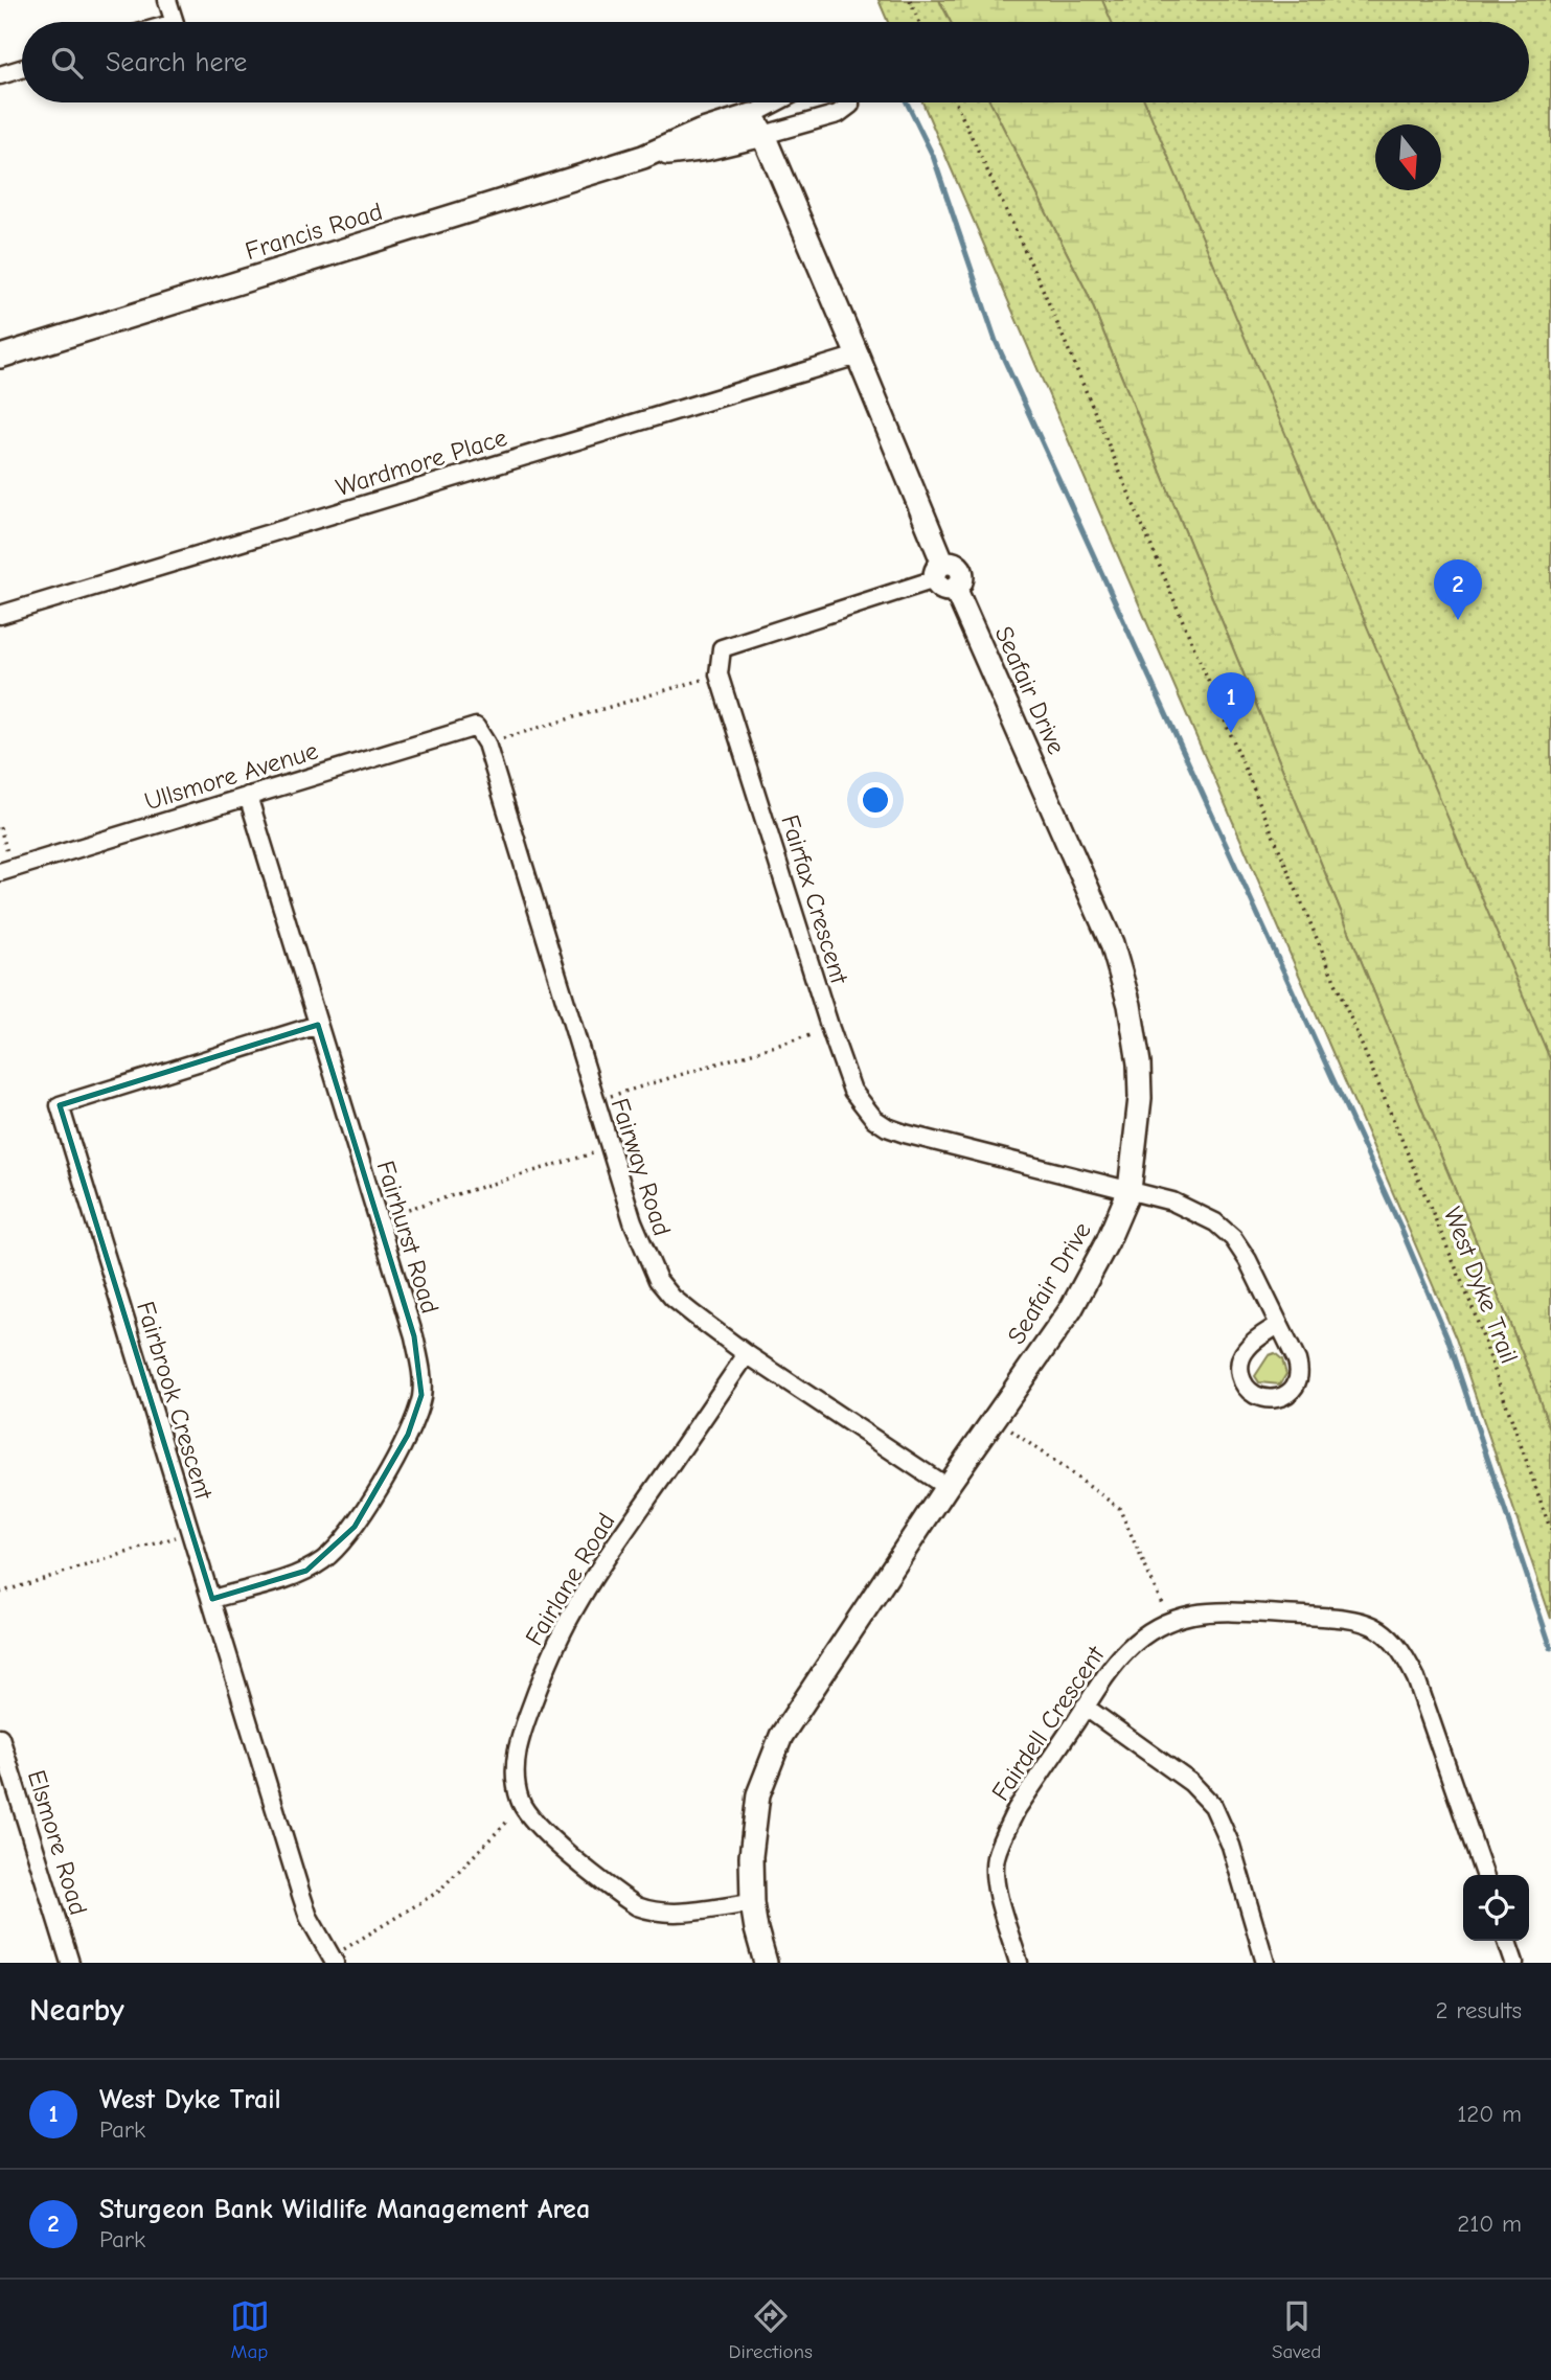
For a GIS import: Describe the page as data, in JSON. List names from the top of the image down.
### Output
{
  "streets": {
    "street": [
      "Francis Road",
      "Wardmore Place",
      "Seafair Drive",
      "Ullsmore Avenue",
      "Fairfax Crescent",
      "Fairway Road",
      "Fairhurst Road",
      "Fairbrook Crescent",
      "Fairlane Road",
      "Fairdell Crescent",
      "Elsmore Road"
    ],
    "path": ["West Dyke Trail"]
  },
  "crossings": [
    ["Francis Road", "Seafair Drive"],
    ["Wardmore Place", "Seafair Drive"],
    ["Seafair Drive", "Fairfax Crescent"],
    ["Seafair Drive", "Fairway Road"],
    ["Seafair Drive", "Fairlane Road"],
    ["Ullsmore Avenue", "Fairway Road"],
    ["Ullsmore Avenue", "Fairhurst Road"],
    ["Fairway Road", "Fairlane Road"],
    ["Fairhurst Road", "Fairbrook Crescent"]
  ],
  "north": "bottom",
  "page": {
    "search": "Search here",
    "pins": ["2", "1"],
    "heading": ["Nearby", "2 results"],
    "list": [
      {
        "mark": "1",
        "name": "West Dyke Trail",
        "note": "Park",
        "value": "120 m"
      },
      {
        "mark": "2",
        "name": "Sturgeon Bank Wildlife Management Area",
        "note": "Park",
        "value": "210 m"
      }
    ],
    "nav": ["Map", "Directions", "Saved"]
  }
}
